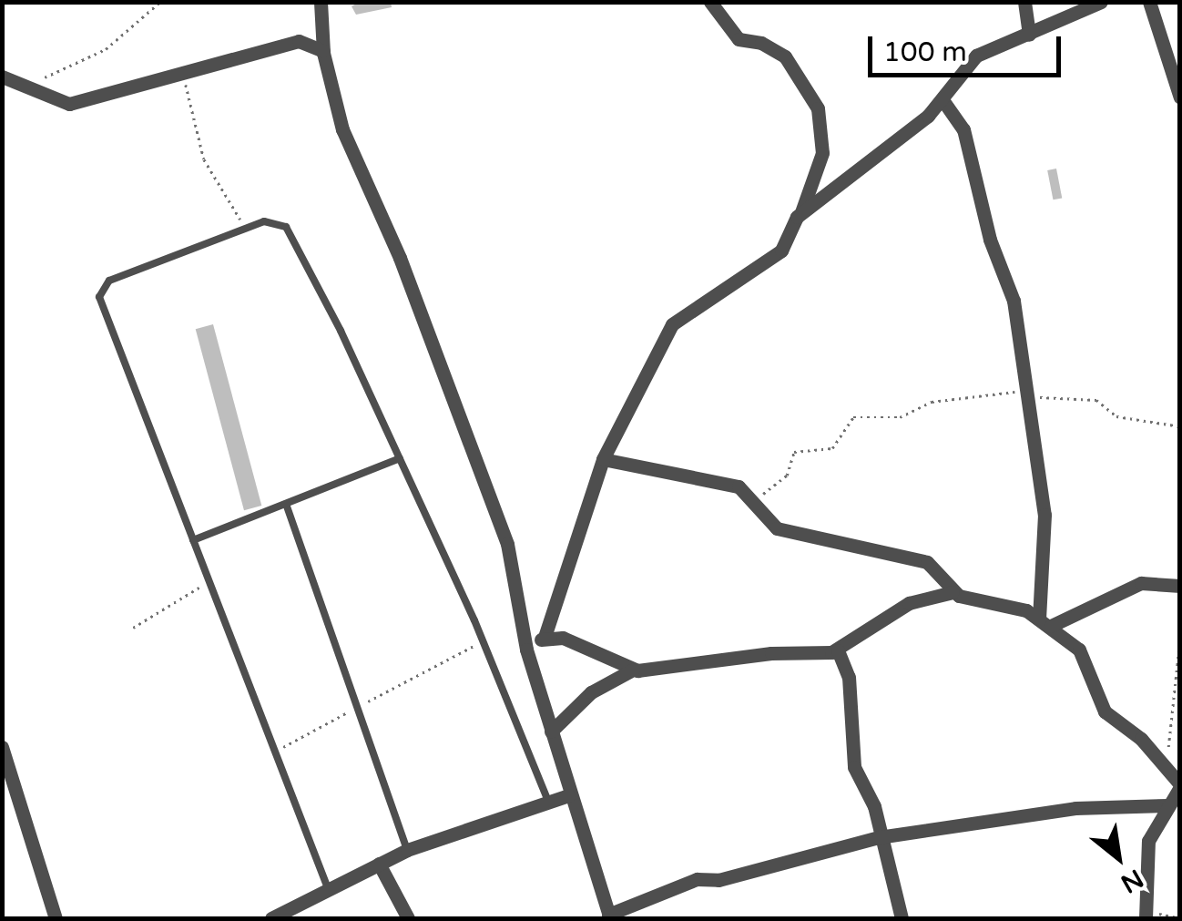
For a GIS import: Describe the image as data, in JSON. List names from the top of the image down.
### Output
{
  "scale_bar": "100 m",
  "north": "bottom right"
}
